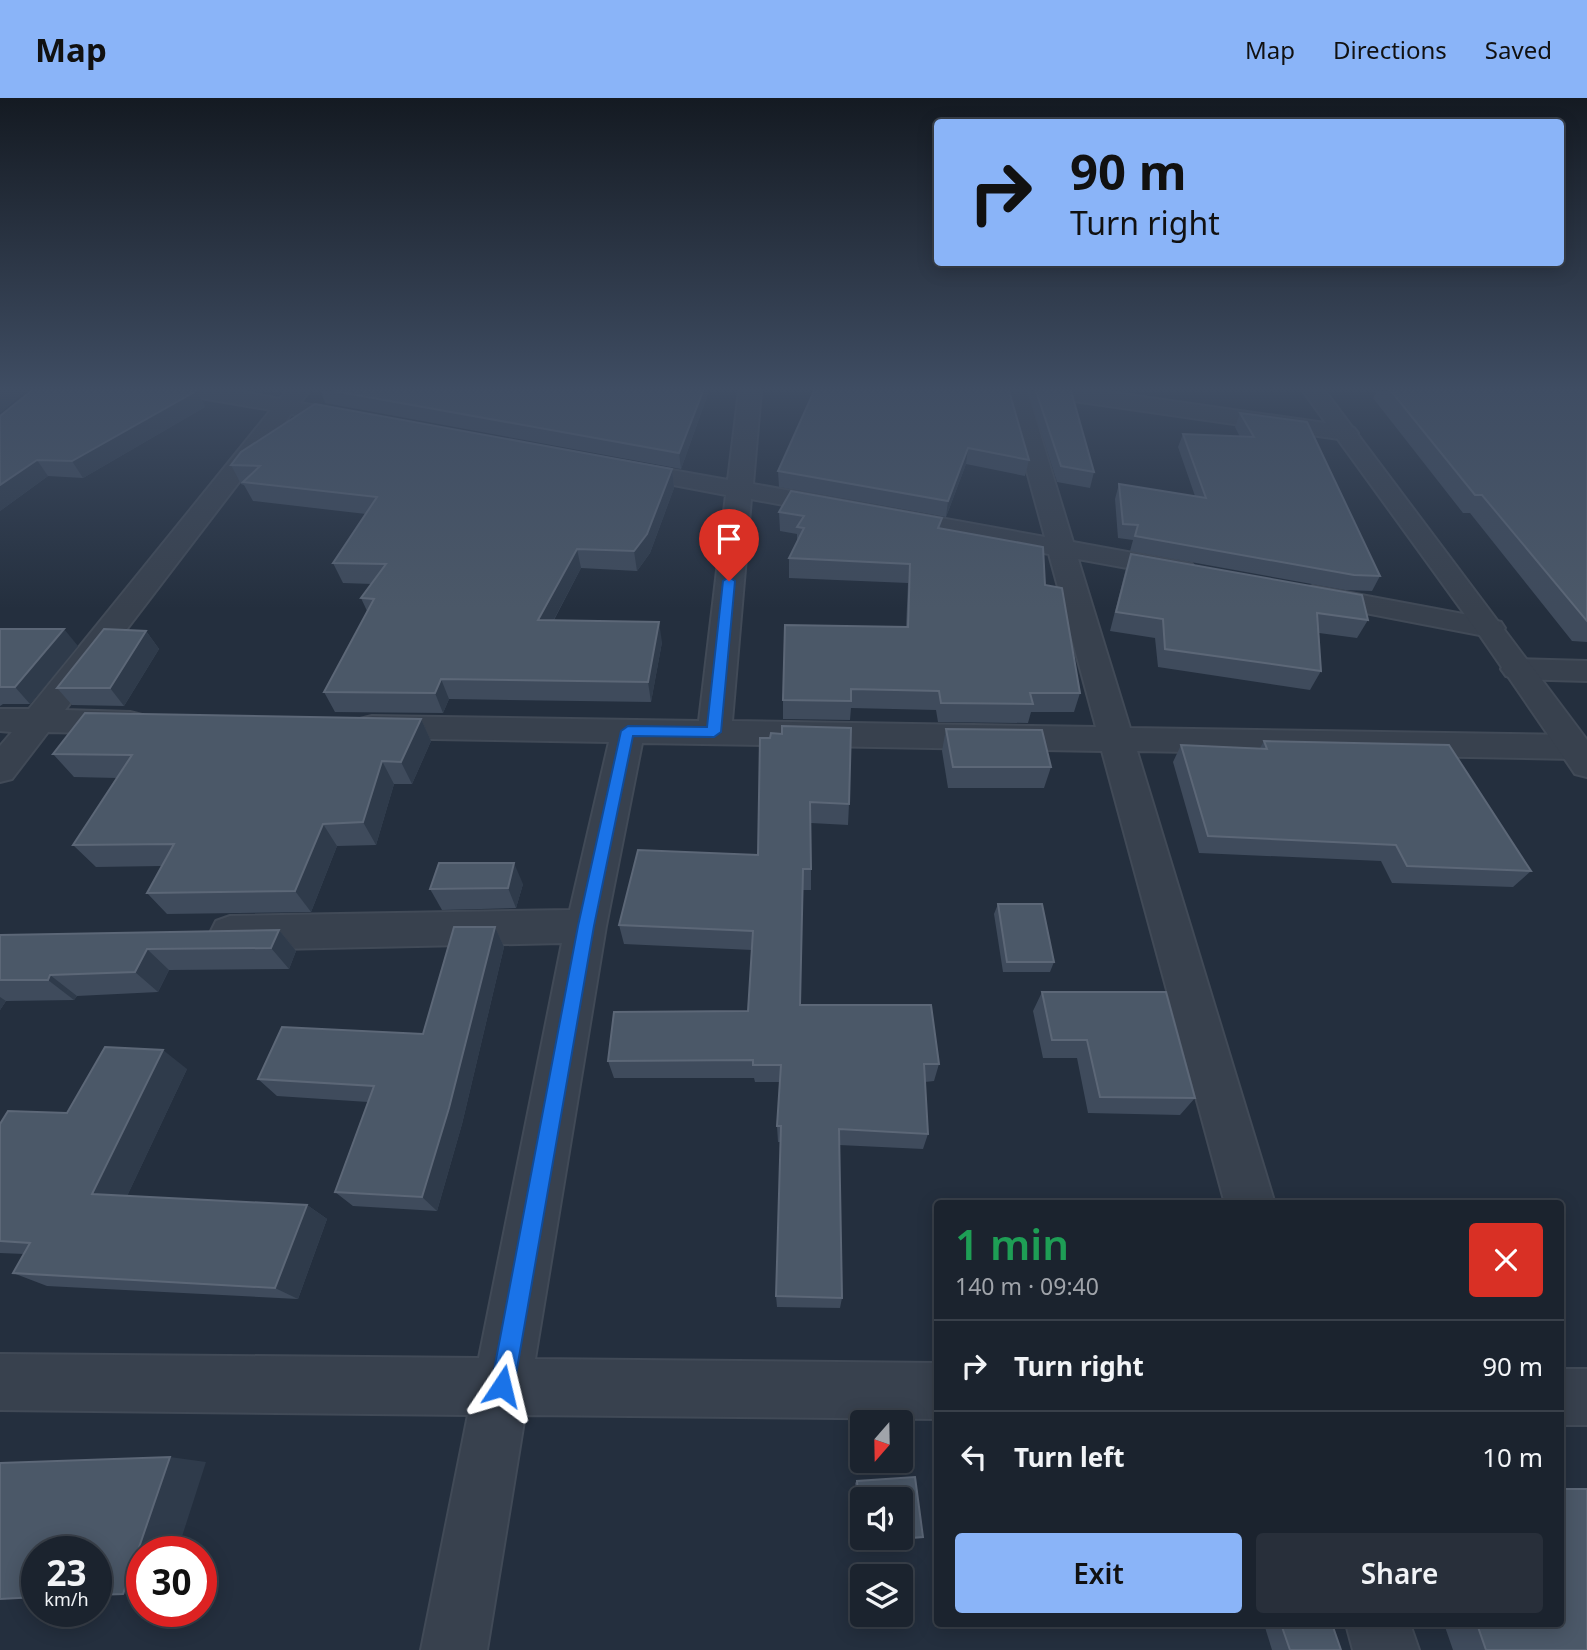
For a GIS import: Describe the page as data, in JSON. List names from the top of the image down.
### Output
{
  "north": "bottom",
  "page": {
    "header": "Map",
    "nav": ["Map", "Directions", "Saved"],
    "turn": ["90 m", "Turn right"],
    "heading": ["1 min", "140 m · 09:40"],
    "list": [
      {
        "name": "Turn right",
        "value": "90 m"
      },
      {
        "name": "Turn left",
        "value": "10 m"
      }
    ],
    "buttons": ["Exit", "Share"],
    "speed": "23 km/h",
    "limit": "30"
  }
}
